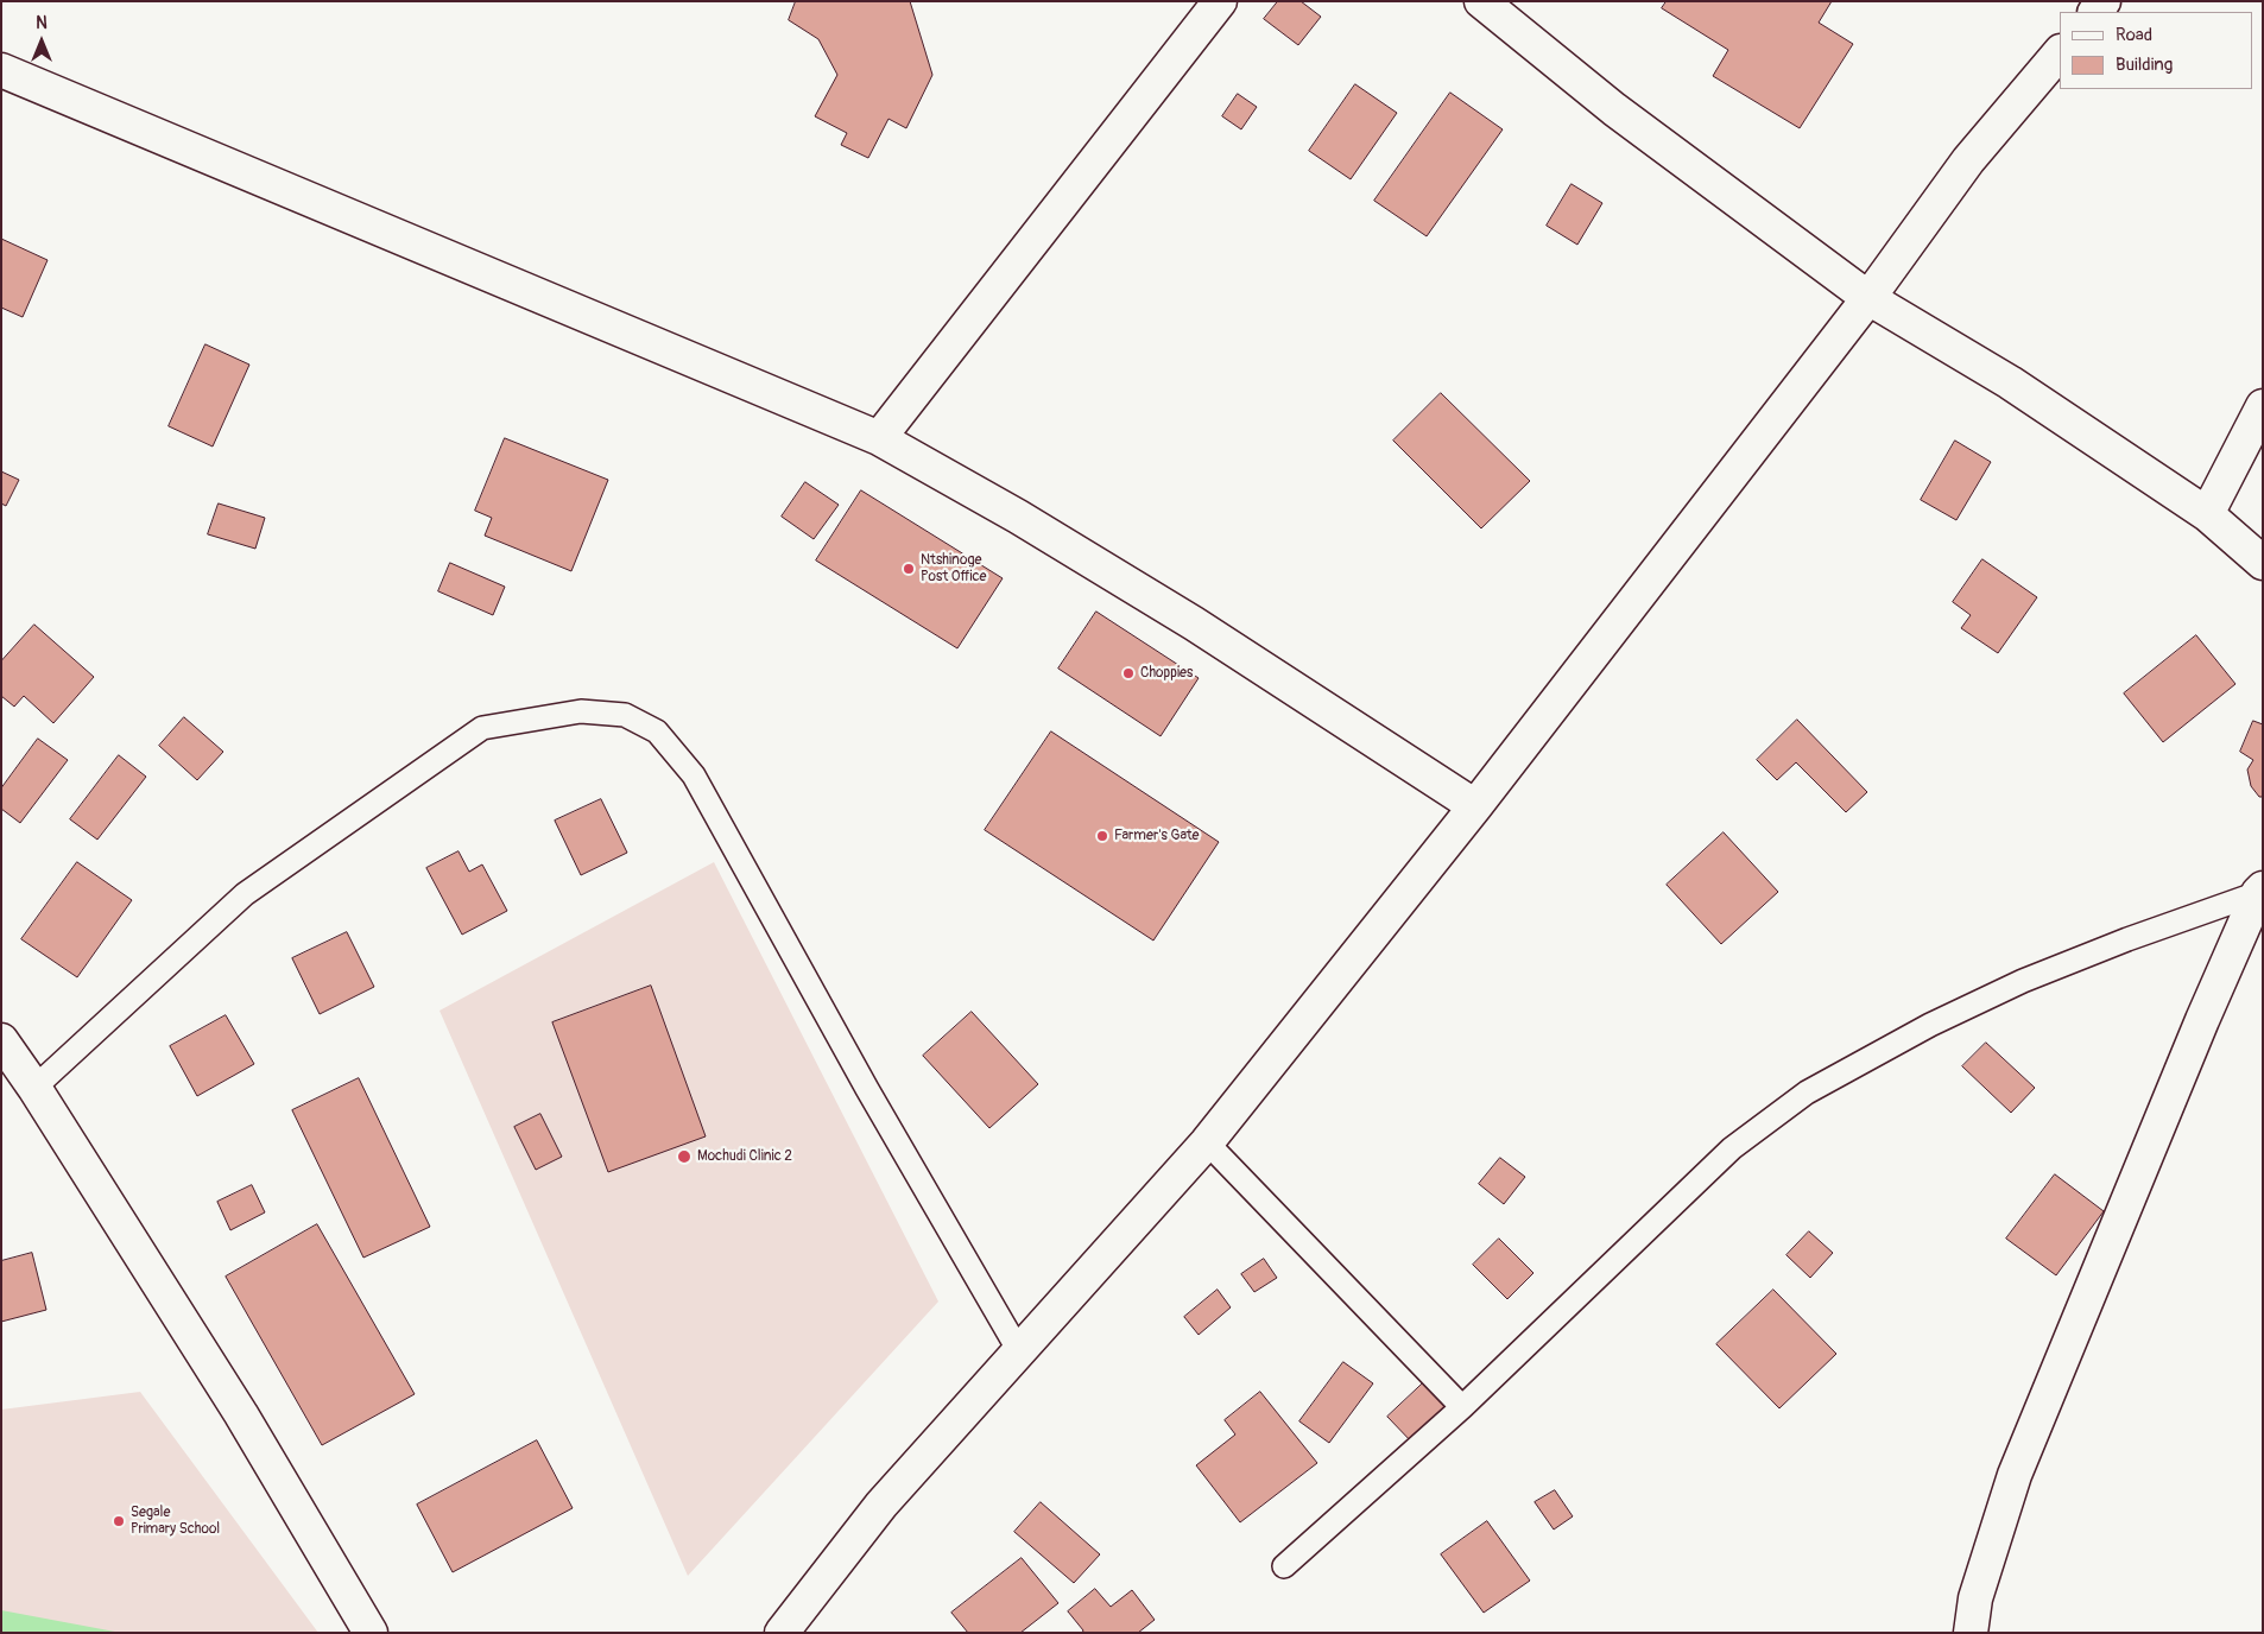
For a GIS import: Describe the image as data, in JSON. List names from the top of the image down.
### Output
{
  "places": [
    "Ntshinoge Post Office",
    "Choppies",
    "Farmer's Gate",
    "Mochudi Clinic 2",
    "Segale Primary School"
  ],
  "legend": ["Road", "Building"],
  "north": "top"
}
